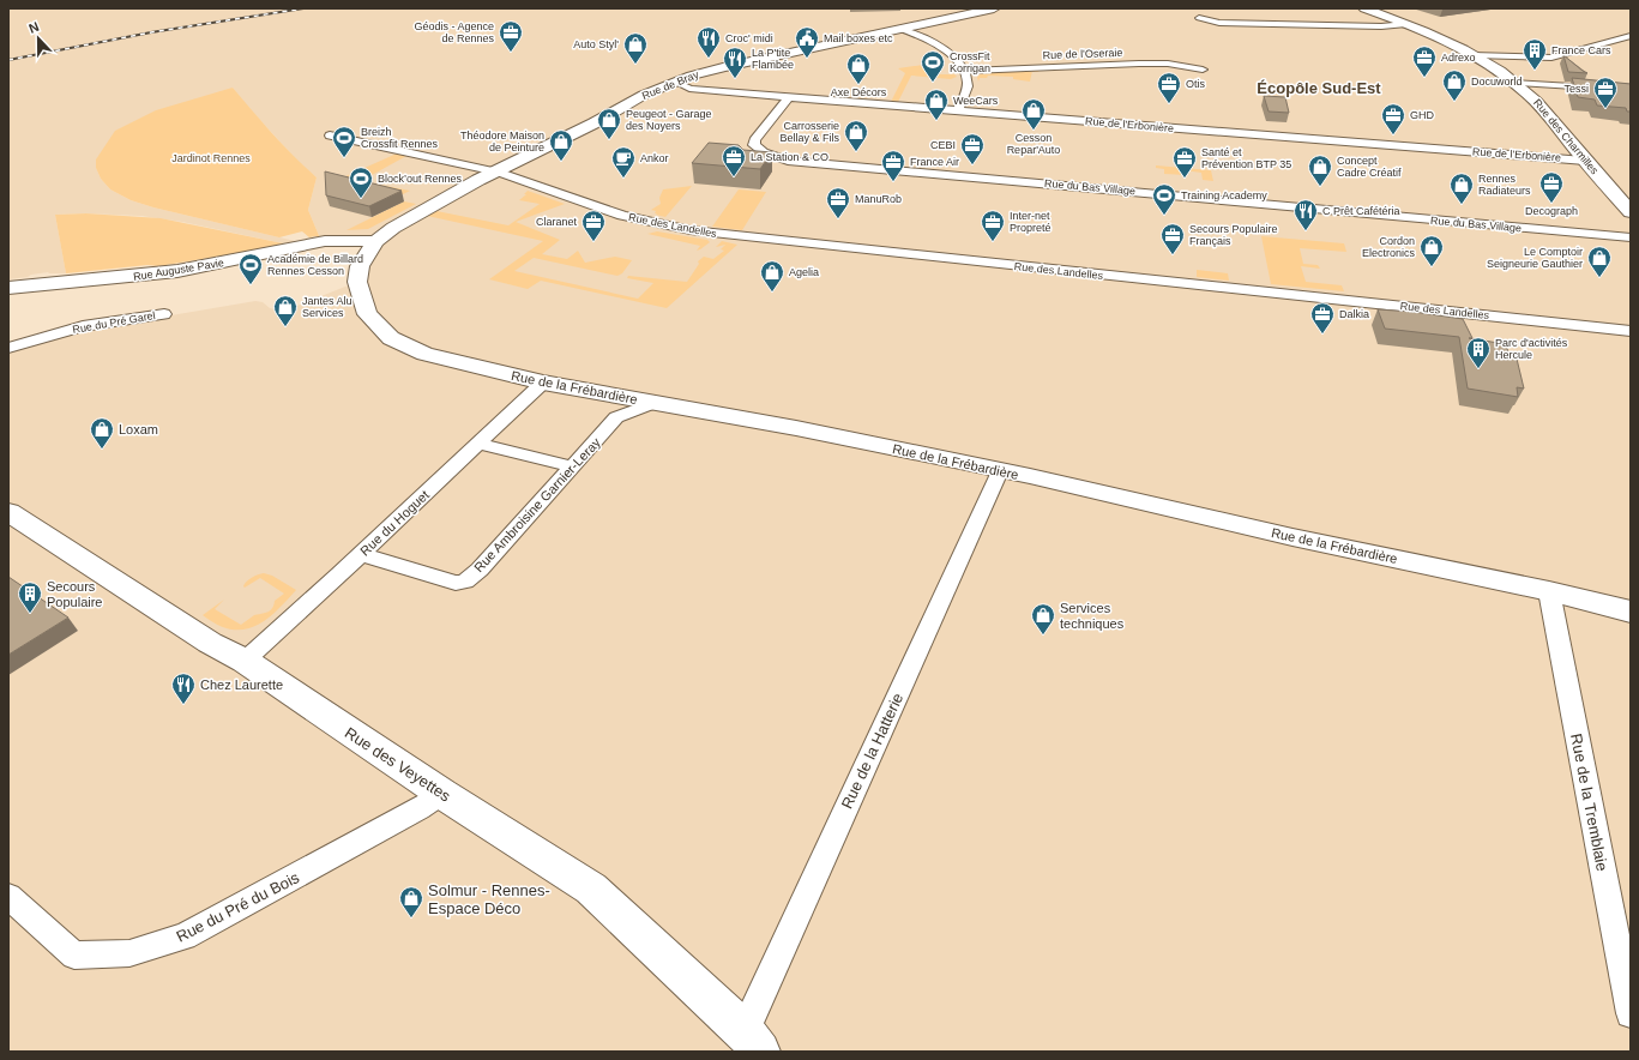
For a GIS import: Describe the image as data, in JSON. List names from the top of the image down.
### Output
{
  "streets": {
    "street": [
      "Rue de l'Oseraie",
      "Rue de Bray",
      "Rue de l'Erbonière",
      "Rue des Charmilles",
      "Rue du Bas Village",
      "Rue des Landelles",
      "Rue Auguste Pavie",
      "Rue du Pré Garel",
      "Rue de la Frébardière",
      "Rue Ambroisine Garnier-Leray",
      "Rue du Hoguet",
      "Rue de la Hatterie",
      "Rue des Veyettes",
      "Rue de la Tremblaie",
      "Rue du Pré du Bois"
    ]
  },
  "crossings": [
    ["Rue de Bray", "Rue de l'Erbonière"],
    ["Rue de Bray", "Rue des Landelles"],
    ["Rue de Bray", "Rue Auguste Pavie"],
    ["Rue de Bray", "Rue de la Frébardière"],
    ["Rue de l'Erbonière", "Rue des Charmilles"],
    ["Rue de l'Erbonière", "Rue du Bas Village"],
    ["Rue Auguste Pavie", "Rue de la Frébardière"],
    ["Rue de la Frébardière", "Rue Ambroisine Garnier-Leray"],
    ["Rue de la Frébardière", "Rue du Hoguet"],
    ["Rue de la Frébardière", "Rue de la Hatterie"],
    ["Rue de la Frébardière", "Rue de la Tremblaie"],
    ["Rue Ambroisine Garnier-Leray", "Rue du Hoguet"],
    ["Rue du Hoguet", "Rue des Veyettes"],
    ["Rue de la Hatterie", "Rue des Veyettes"],
    ["Rue des Veyettes", "Rue du Pré du Bois"]
  ],
  "districts": ["Écopôle Sud-Est"],
  "parks": ["Jardinot Rennes"],
  "places": {
    "office": [
      "Géodis - Agence de Rennes",
      "Adrexo",
      "Otis",
      "Tessi",
      "GHD",
      "CEBI",
      "La Station & CO",
      "Santé et Prévention BTP 35",
      "France Air",
      "Decograph",
      "ManuRob",
      "Claranet",
      "Inter-net Propreté",
      "Secours Populaire Français",
      "Dalkia"
    ],
    "restaurant": [
      "Croc' midi",
      "La P'tite Flambée",
      "C Prêt Cafétéria",
      "Chez Laurette"
    ],
    "public building": ["Mail boxes etc"],
    "shop": [
      "Auto Styl'",
      "Axe Décors",
      "Docuworld",
      "WeeCars",
      "Cesson Repar'Auto",
      "Peugeot - Garage des Noyers",
      "Carrosserie Bellay & Fils",
      "Théodore Maison de Peinture",
      "Concept Cadre Créatif",
      "Rennes Radiateurs",
      "Cordon Electronics",
      "Le Comptoir Seigneurie Gauthier",
      "Agelia",
      "Jantes Alu Services",
      "Loxam",
      "Services techniques",
      "Solmur - Rennes- Espace Déco"
    ],
    "building": ["France Cars", "Parc d'activités Hercule", "Secours Populaire"],
    "sports": [
      "CrossFit Korrigan",
      "Breizh Crossfit Rennes",
      "Block’out Rennes",
      "Training Academy",
      "Académie de Billard Rennes Cesson"
    ],
    "cafe": ["Ankor"]
  },
  "north": "top"
}
